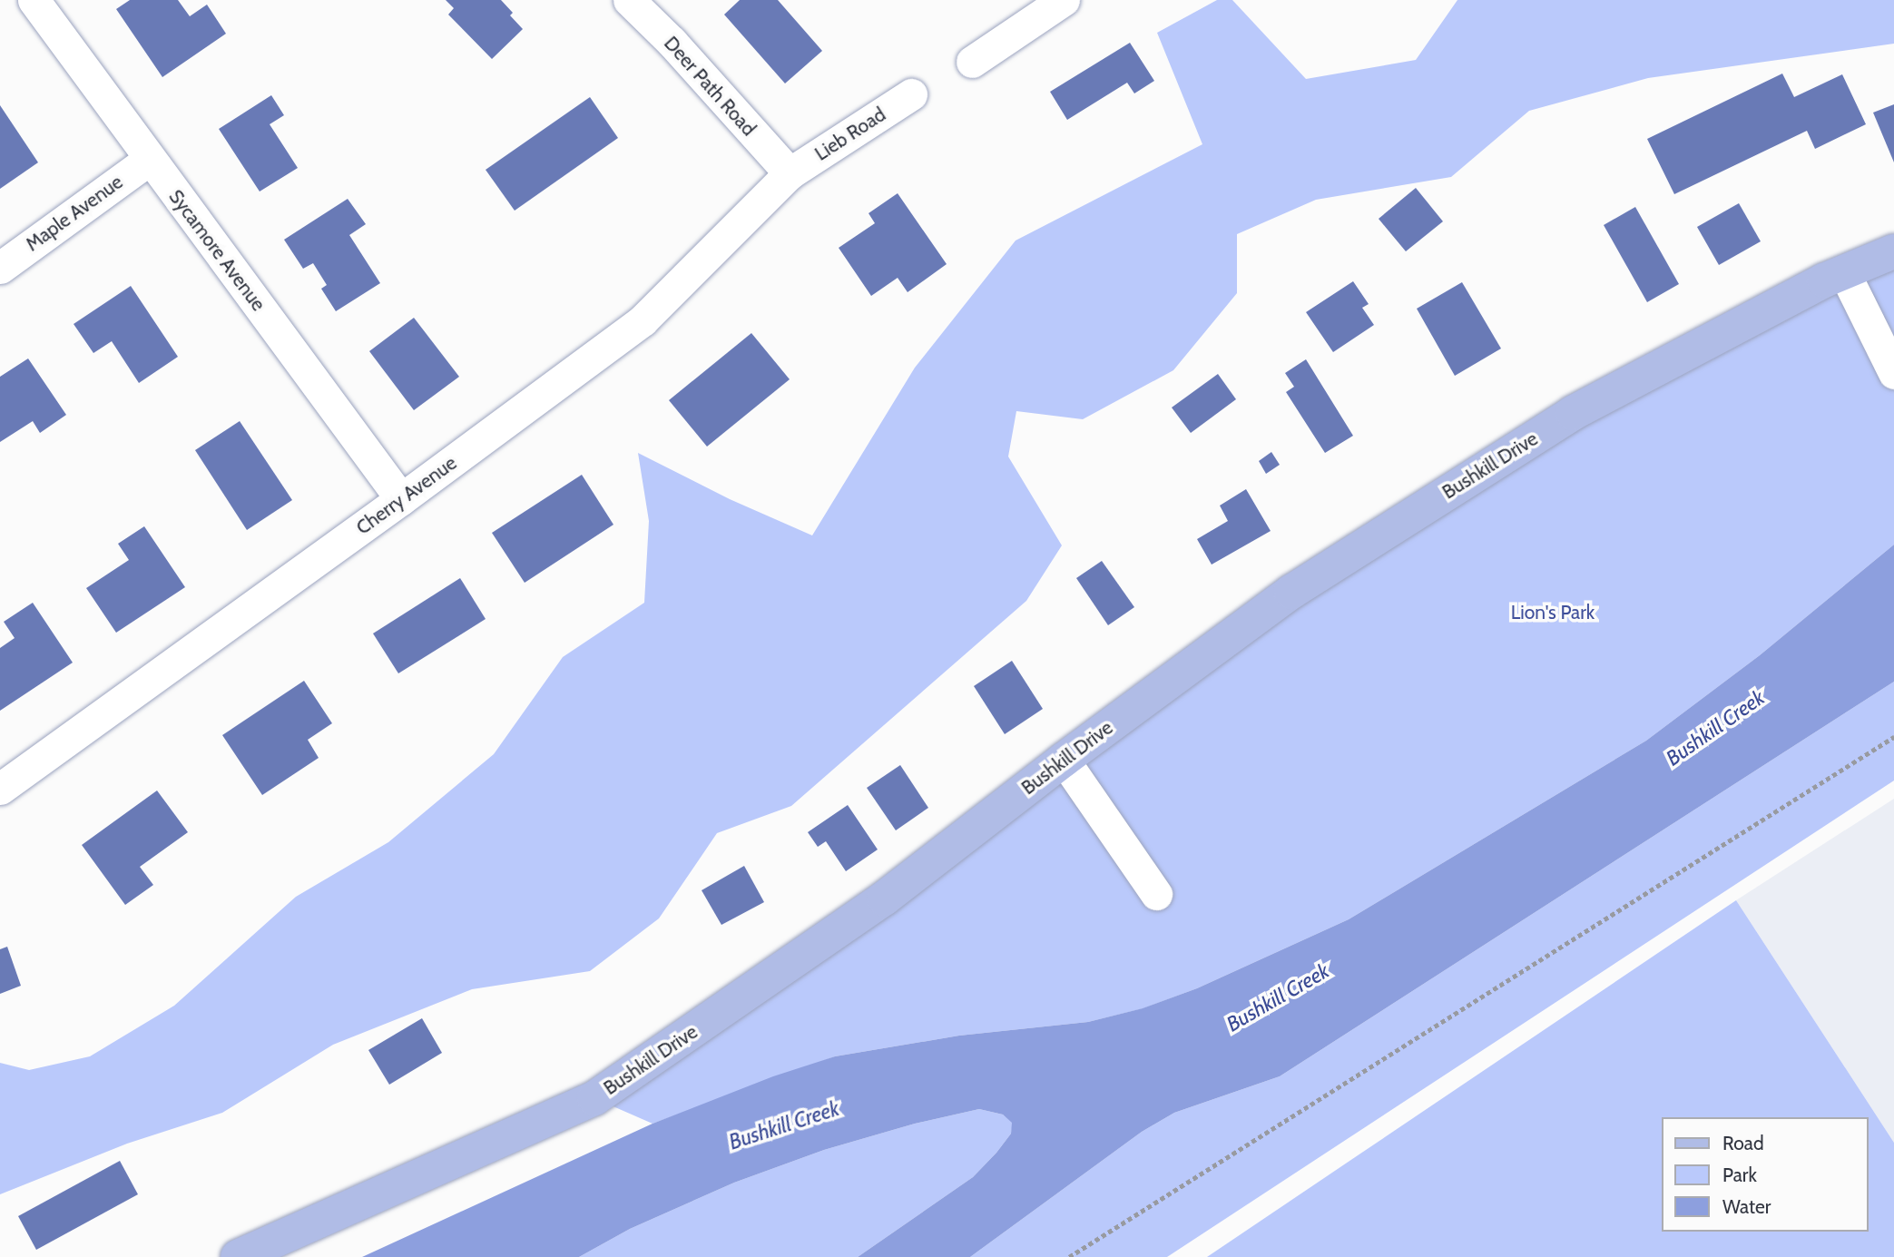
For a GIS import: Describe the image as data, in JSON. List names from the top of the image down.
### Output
{
  "streets": {
    "main road": ["Bushkill Drive"],
    "street": [
      "Deer Path Road",
      "Lieb Road",
      "Maple Avenue",
      "Sycamore Avenue",
      "Cherry Avenue"
    ]
  },
  "crossings": [
    ["Deer Path Road", "Lieb Road"],
    ["Deer Path Road", "Cherry Avenue"],
    ["Lieb Road", "Cherry Avenue"],
    ["Maple Avenue", "Sycamore Avenue"],
    ["Sycamore Avenue", "Cherry Avenue"]
  ],
  "water": ["Bushkill Creek"],
  "parks": ["Lion's Park"],
  "legend": ["Road", "Park", "Water"]
}
